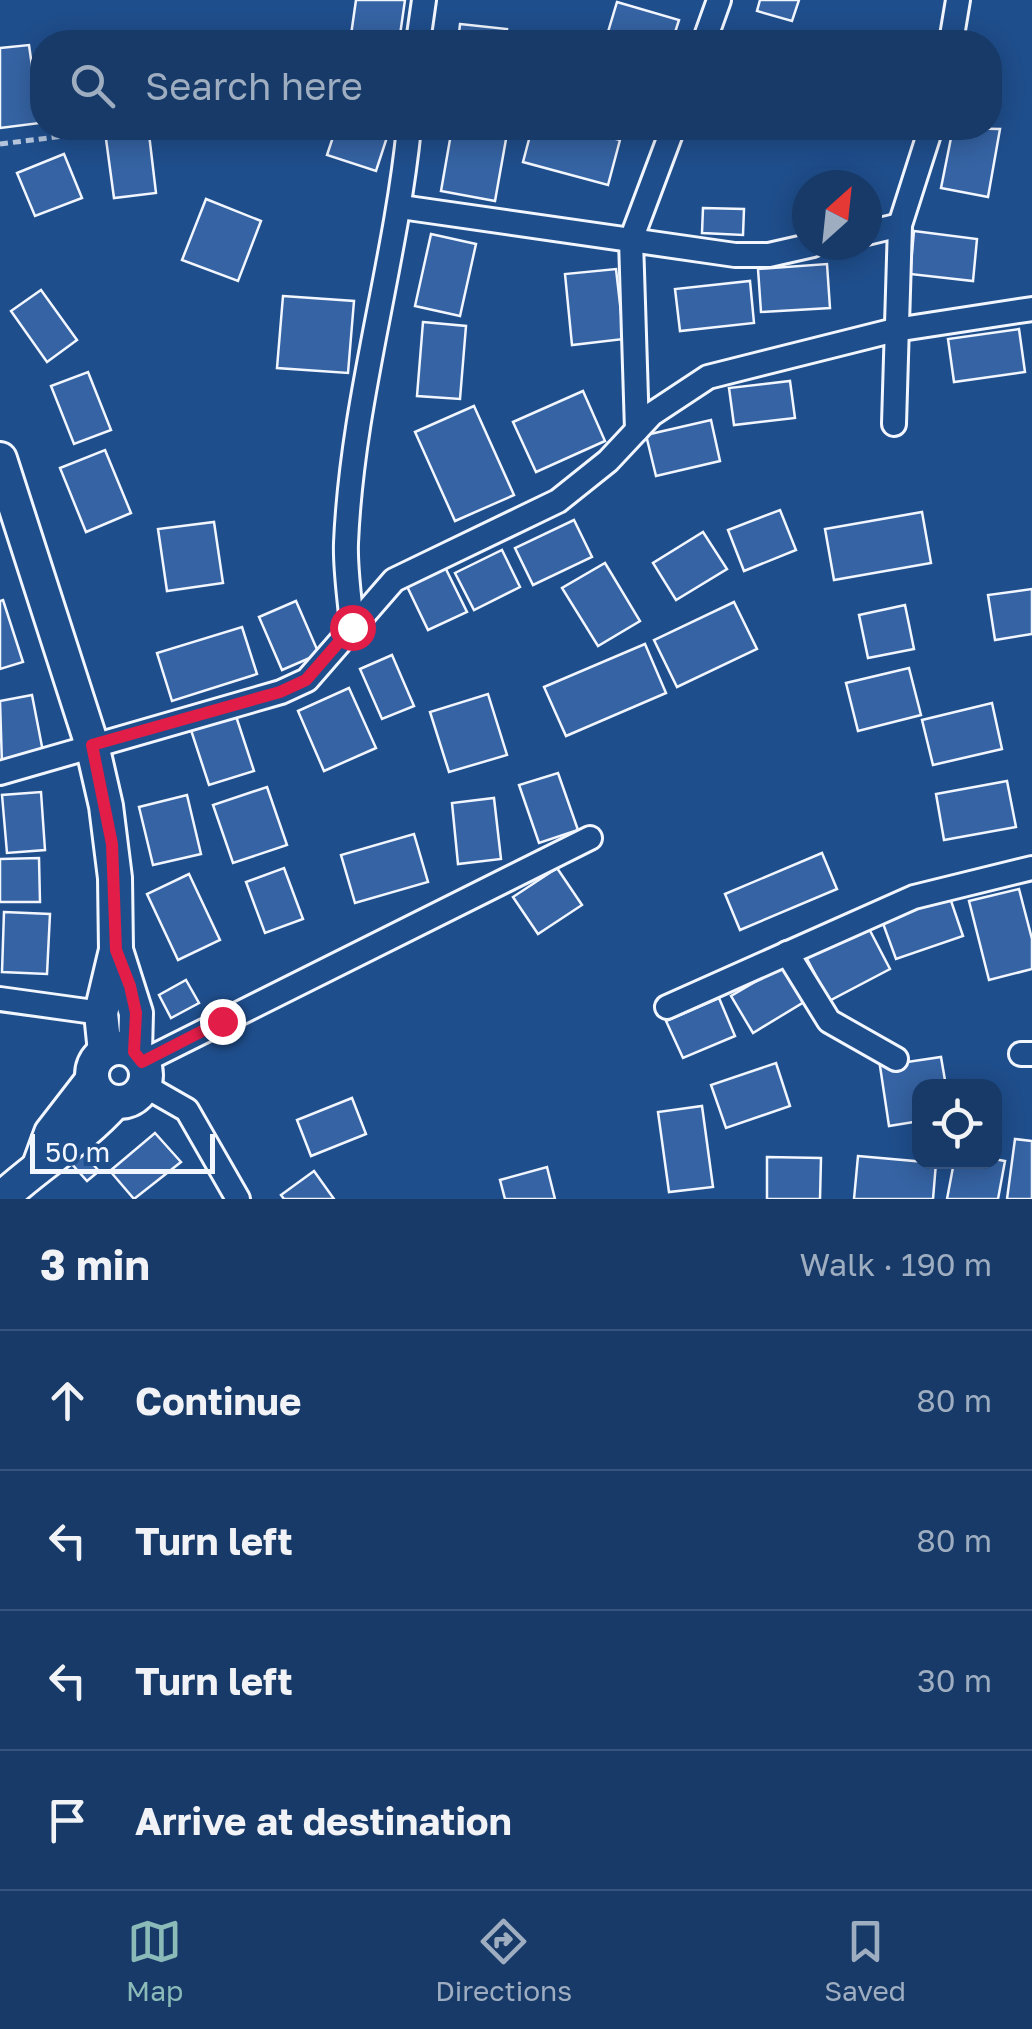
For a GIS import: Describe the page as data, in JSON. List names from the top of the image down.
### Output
{
  "scale_bar": "50 m",
  "north": "top right",
  "page": {
    "search": "Search here",
    "scale": "50 m",
    "heading": ["3 min", "Walk · 190 m"],
    "list": [
      ["Continue", "80 m"],
      ["Turn left", "80 m"],
      ["Turn left", "30 m"],
      "Arrive at destination"
    ],
    "nav": ["Map", "Directions", "Saved"]
  }
}
